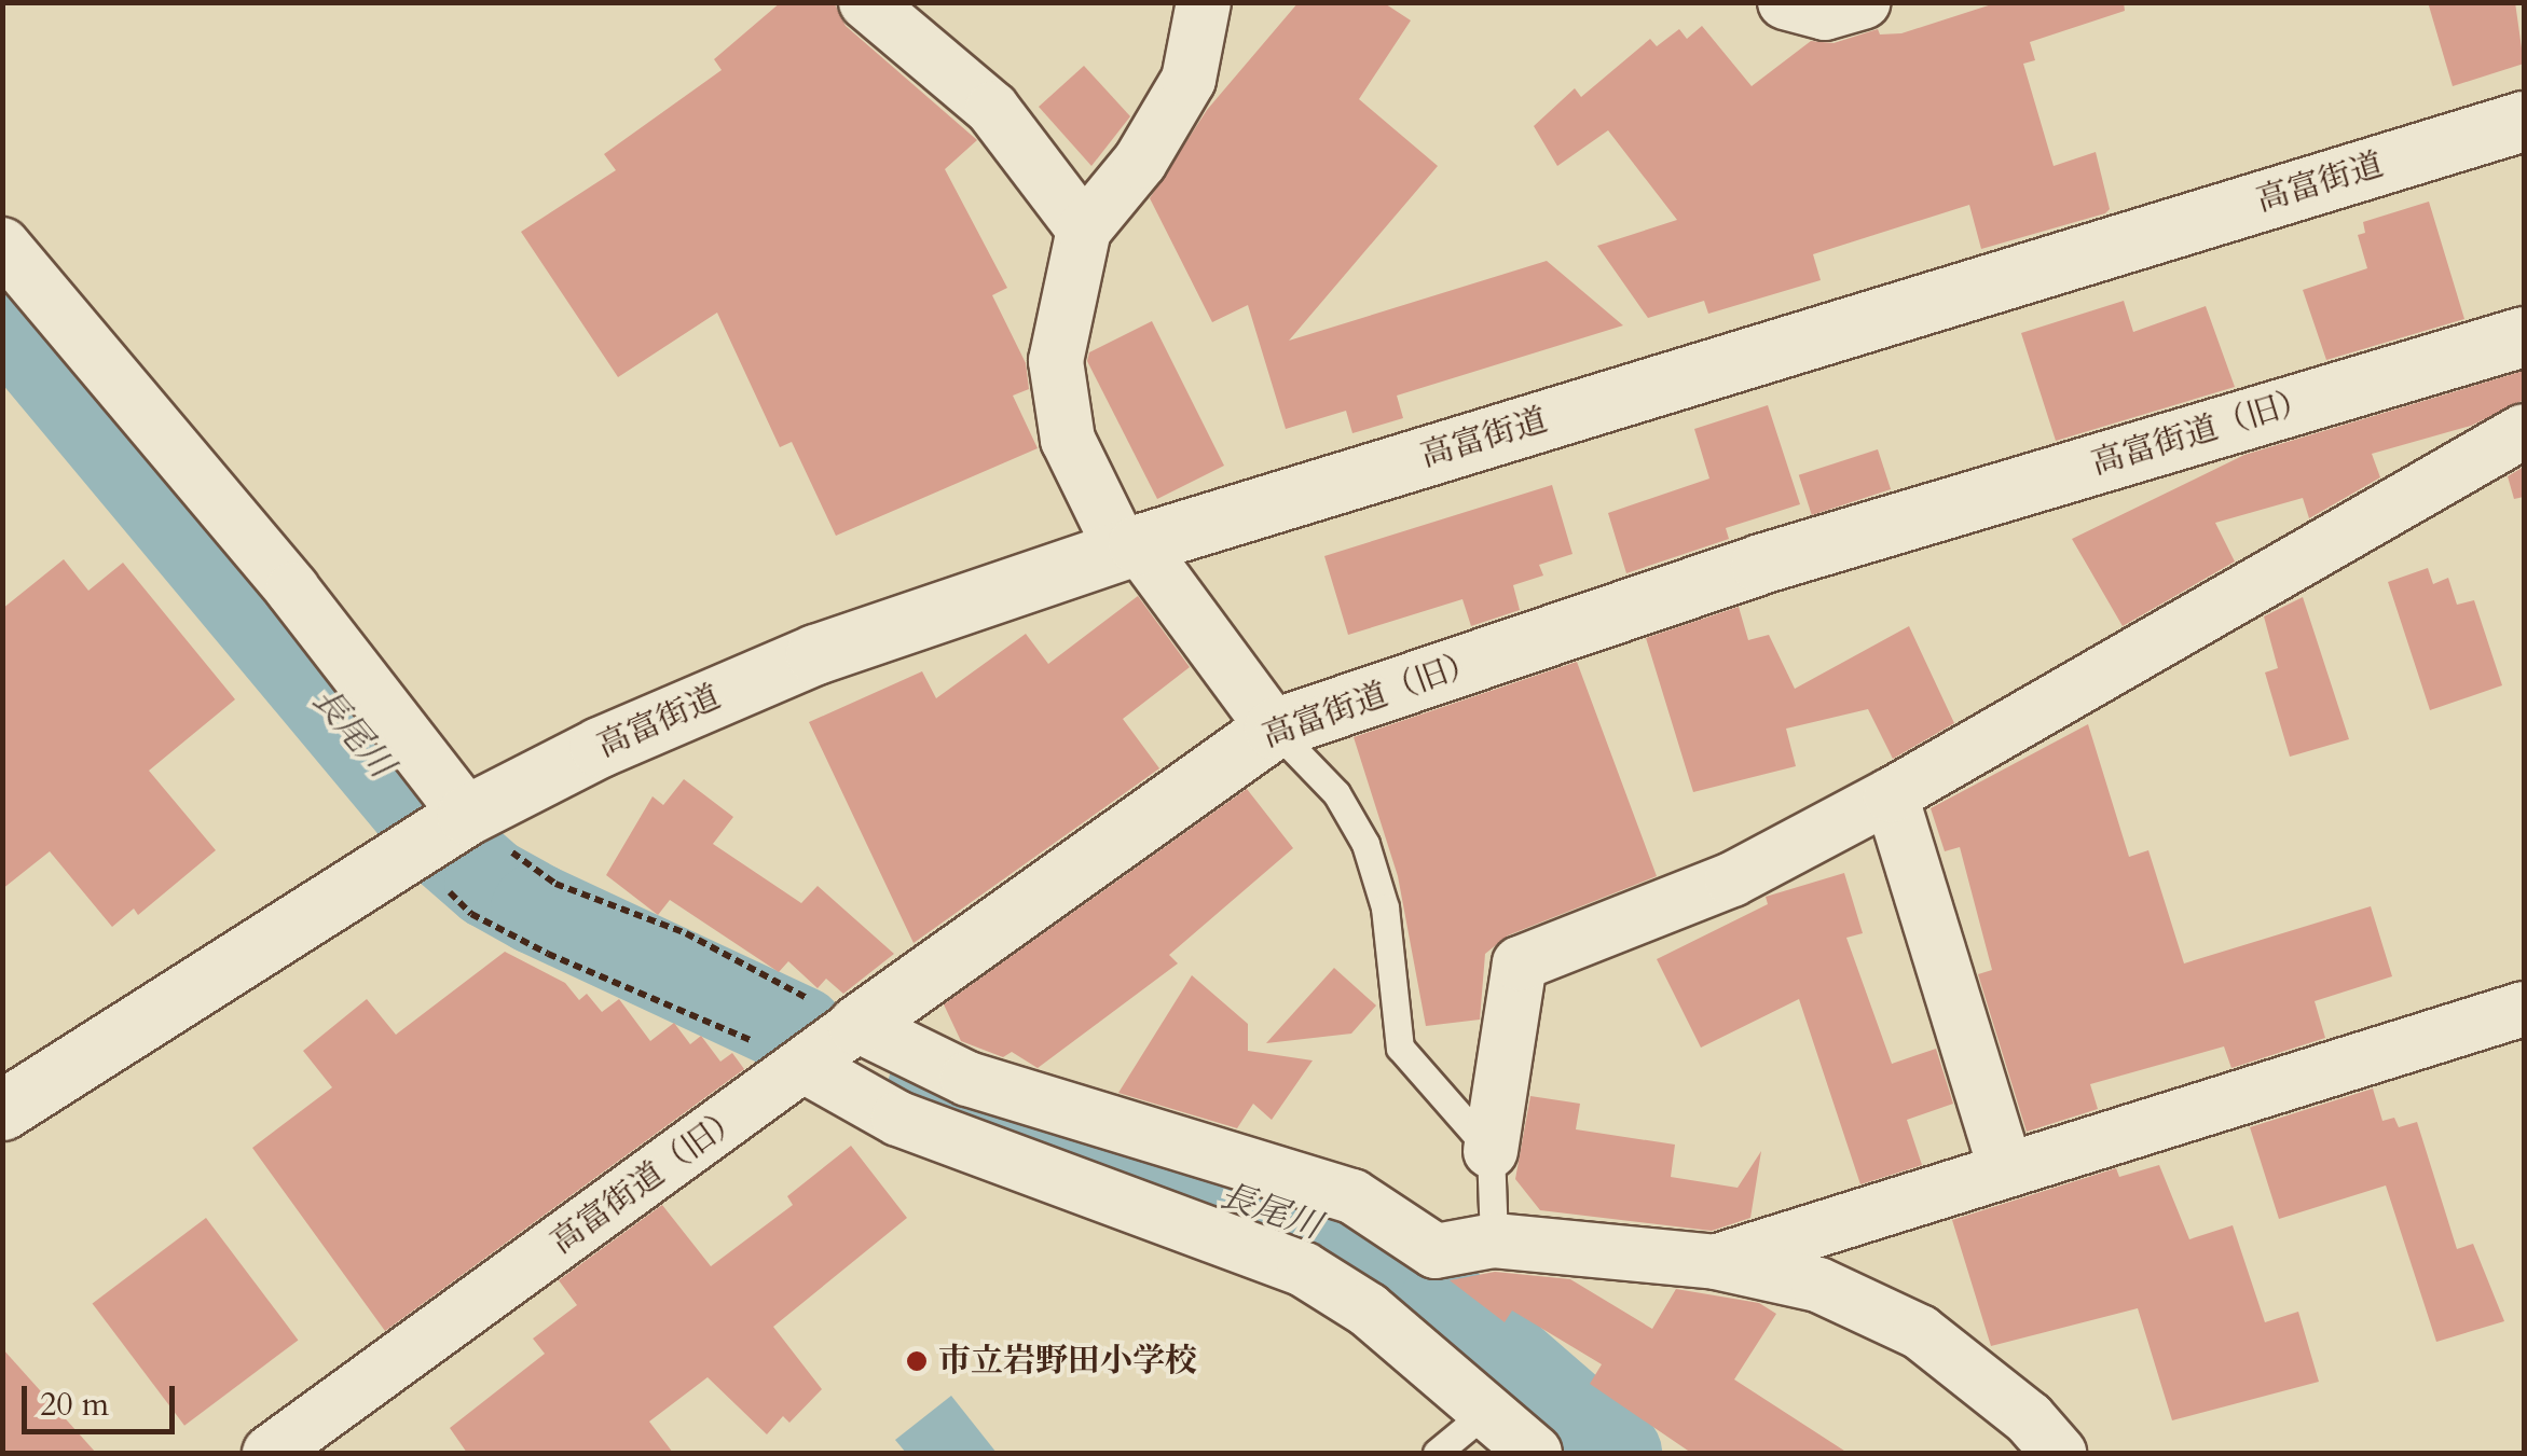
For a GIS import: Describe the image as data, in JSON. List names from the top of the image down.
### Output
{
  "streets": {
    "street": ["高富街道", "高富街道（旧）"]
  },
  "water": ["長尾川"],
  "places": ["市立岩野田小学校"],
  "scale_bar": "20 m"
}
